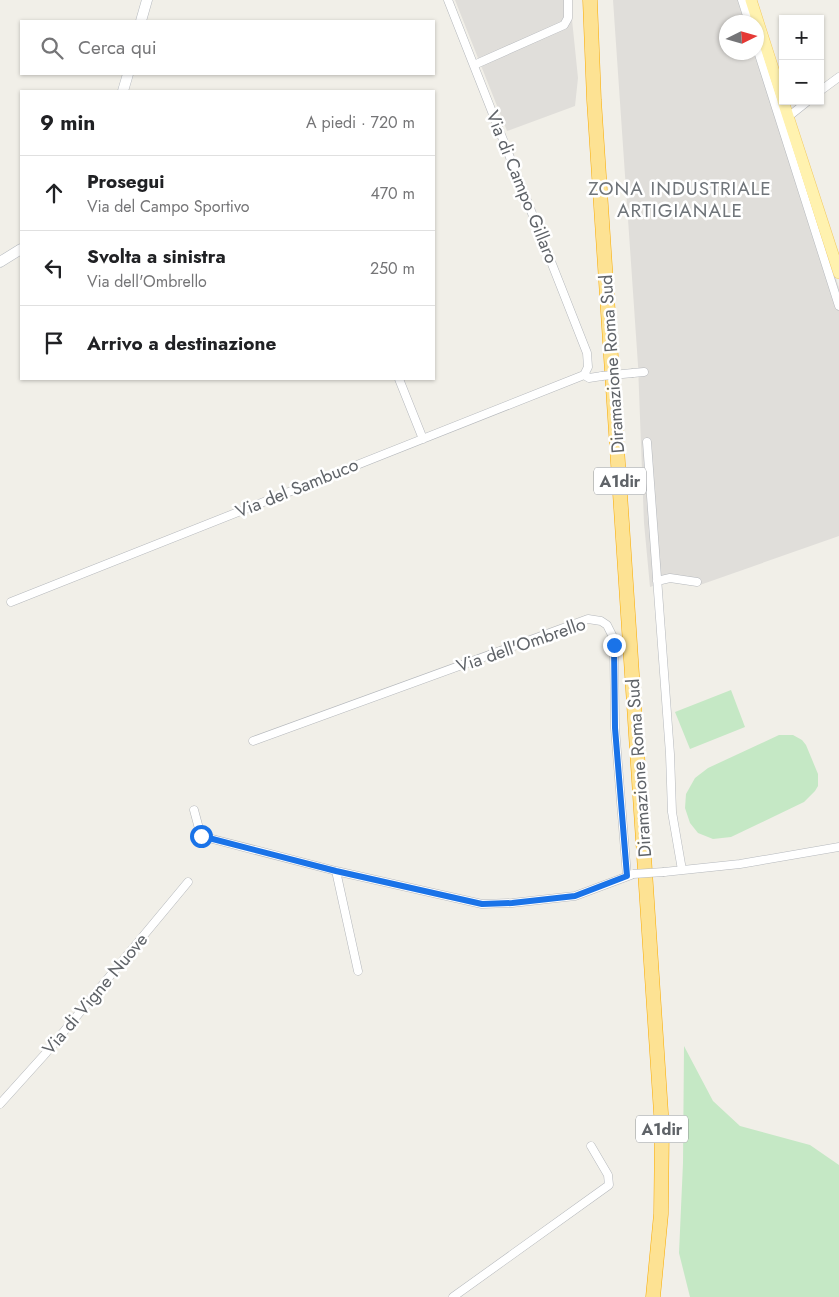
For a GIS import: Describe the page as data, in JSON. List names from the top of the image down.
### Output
{
  "streets": {
    "highway": ["Diramazione Roma Sud", "A1dir"],
    "street": [
      "Via di Campo Gillaro",
      "Via del Sambuco",
      "Via dell'Ombrello",
      "Via di Vigne Nuove"
    ]
  },
  "crossings": [
    ["Via di Campo Gillaro", "Via del Sambuco"]
  ],
  "districts": ["ZONA INDUSTRIALE ARTIGIANALE"],
  "north": "right",
  "page": {
    "map_buttons": ["+", "−"],
    "search": "Cerca qui",
    "heading": ["9 min", "A piedi · 720 m"],
    "list": [
      ["Prosegui", "Via del Campo Sportivo", "470 m"],
      ["Svolta a sinistra", "Via dell'Ombrello", "250 m"],
      "Arrivo a destinazione"
    ]
  }
}
